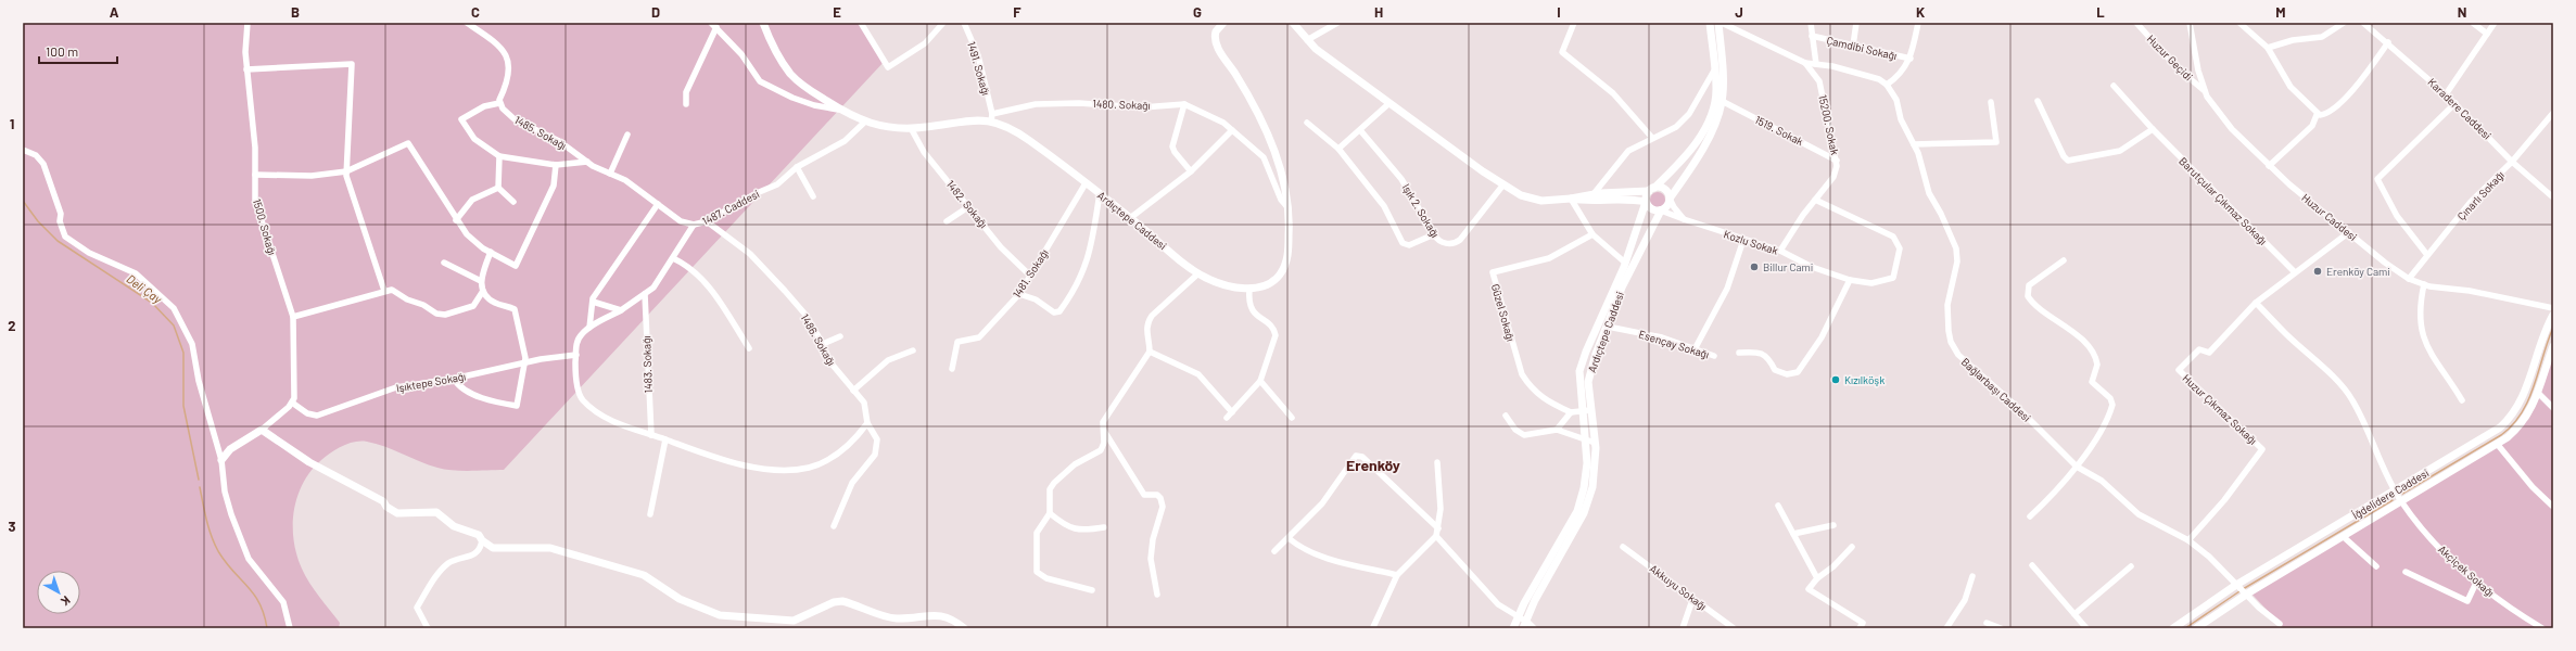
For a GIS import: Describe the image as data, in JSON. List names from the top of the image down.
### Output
{
  "streets": {
    "street": [
      "Çamdibi Sokağı",
      "Huzur Geçidi",
      "1491. Sokağı",
      "1480. Sokağı",
      "Karadere Caddesi",
      "15200. Sokak",
      "1519. Sokak",
      "1485. Sokağı",
      "Çınarlı Sokağı",
      "Barutçular Çıkmaz Sokağı",
      "1482. Sokağı",
      "1487. Caddesi",
      "Işık 2. Sokağı",
      "Huzur Caddesi",
      "Ardıçtepe Caddesi",
      "1500. Sokağı",
      "Kozlu Sokak",
      "1481. Sokağı",
      "Güzel Sokağı",
      "1486. Sokağı",
      "Esençay Sokağı",
      "1483. Sokağı",
      "Işıktepe Sokağı",
      "Bağlarbaşı Caddesi",
      "Huzur Çıkmaz Sokağı",
      "İğdelidere Caddesi",
      "Akçiçek Sokağı",
      "Akkuyu Sokağı"
    ]
  },
  "crossings": [
    ["Huzur Geçidi", "Huzur Caddesi"],
    ["1491. Sokağı", "1480. Sokağı"],
    ["1491. Sokağı", "Ardıçtepe Caddesi"],
    ["1480. Sokağı", "Ardıçtepe Caddesi"],
    ["Karadere Caddesi", "Çınarlı Sokağı"],
    ["15200. Sokak", "1519. Sokak"],
    ["15200. Sokak", "Kozlu Sokak"],
    ["1485. Sokağı", "1487. Caddesi"],
    ["Çınarlı Sokağı", "Huzur Caddesi"],
    ["Barutçular Çıkmaz Sokağı", "Huzur Çıkmaz Sokağı"],
    ["1482. Sokağı", "Ardıçtepe Caddesi"],
    ["1482. Sokağı", "1481. Sokağı"],
    ["1487. Caddesi", "Ardıçtepe Caddesi"],
    ["1487. Caddesi", "1486. Sokağı"],
    ["1487. Caddesi", "1483. Sokağı"],
    ["Huzur Caddesi", "Huzur Çıkmaz Sokağı"],
    ["Ardıçtepe Caddesi", "Kozlu Sokak"],
    ["Ardıçtepe Caddesi", "1481. Sokağı"],
    ["Ardıçtepe Caddesi", "Esençay Sokağı"],
    ["1500. Sokağı", "Işıktepe Sokağı"],
    ["Bağlarbaşı Caddesi", "Huzur Çıkmaz Sokağı"],
    ["Bağlarbaşı Caddesi", "İğdelidere Caddesi"],
    ["Huzur Çıkmaz Sokağı", "Akçiçek Sokağı"],
    ["İğdelidere Caddesi", "Akçiçek Sokağı"]
  ],
  "districts": ["Erenköy"],
  "water": ["Deli Çay"],
  "places": ["Billur Cami", "Erenköy Cami", "Kızılköşk"],
  "scale_bar": "100 m",
  "north": "bottom right",
  "grid": {
    "columns": [
      "A",
      "B",
      "C",
      "D",
      "E",
      "F",
      "G",
      "H",
      "I",
      "J",
      "K",
      "L",
      "M",
      "N"
    ],
    "rows": ["1", "2", "3"]
  }
}
